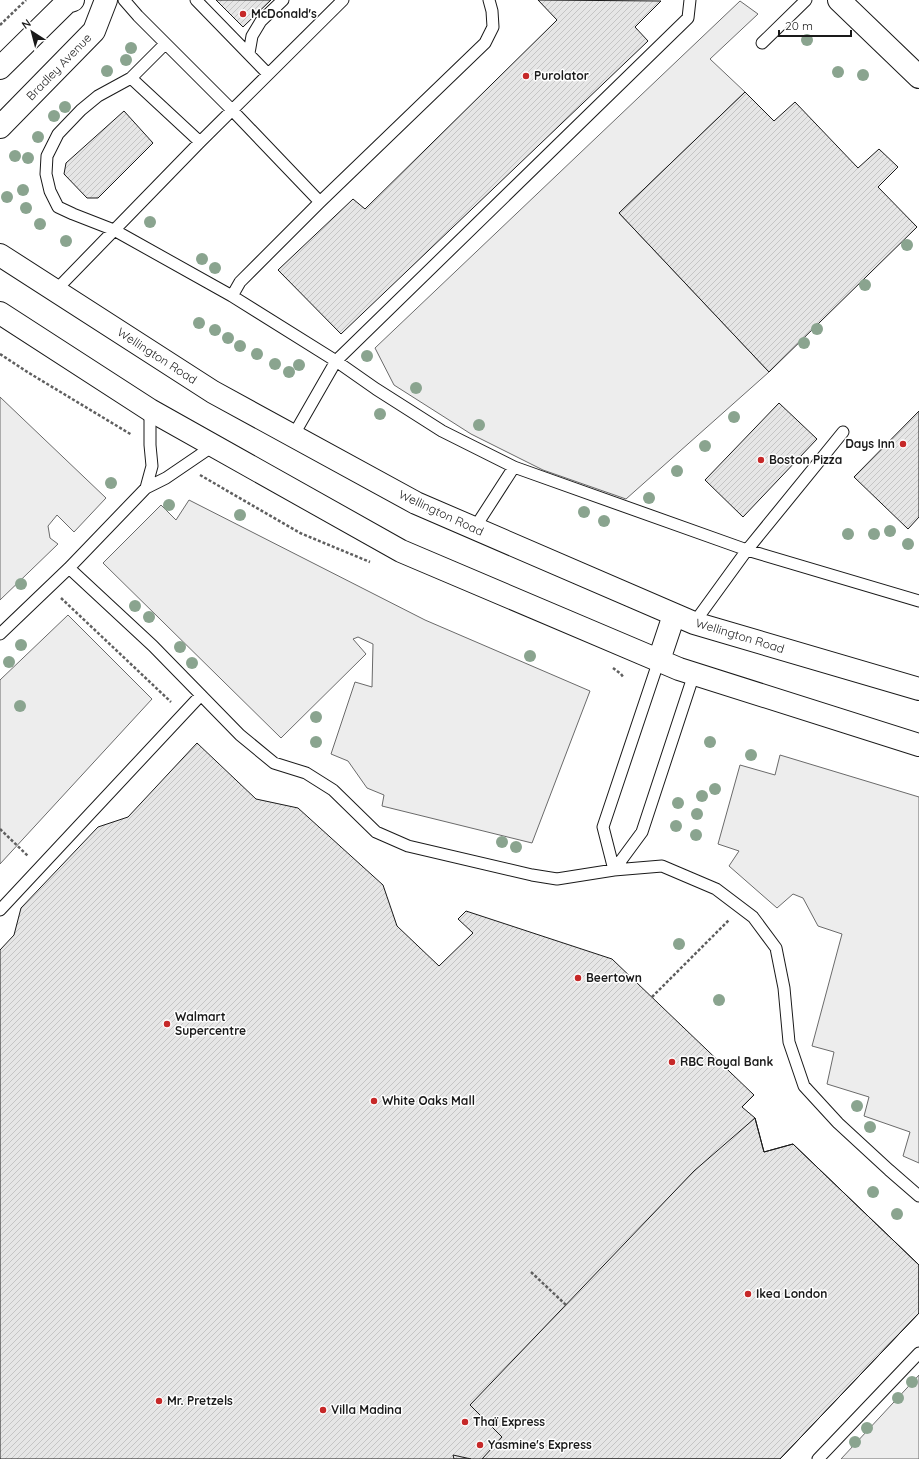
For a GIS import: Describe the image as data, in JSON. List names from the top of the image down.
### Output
{
  "streets": {
    "main road": ["Bradley Avenue", "Wellington Road"]
  },
  "places": [
    "McDonald's",
    "Purolator",
    "Days Inn",
    "Boston Pizza",
    "Beertown",
    "Walmart Supercentre",
    "RBC Royal Bank",
    "White Oaks Mall",
    "Ikea London",
    "Mr. Pretzels",
    "Villa Madina",
    "Thaï Express",
    "Yasmine's Express"
  ],
  "scale_bar": "20 m",
  "north": "top left"
}
